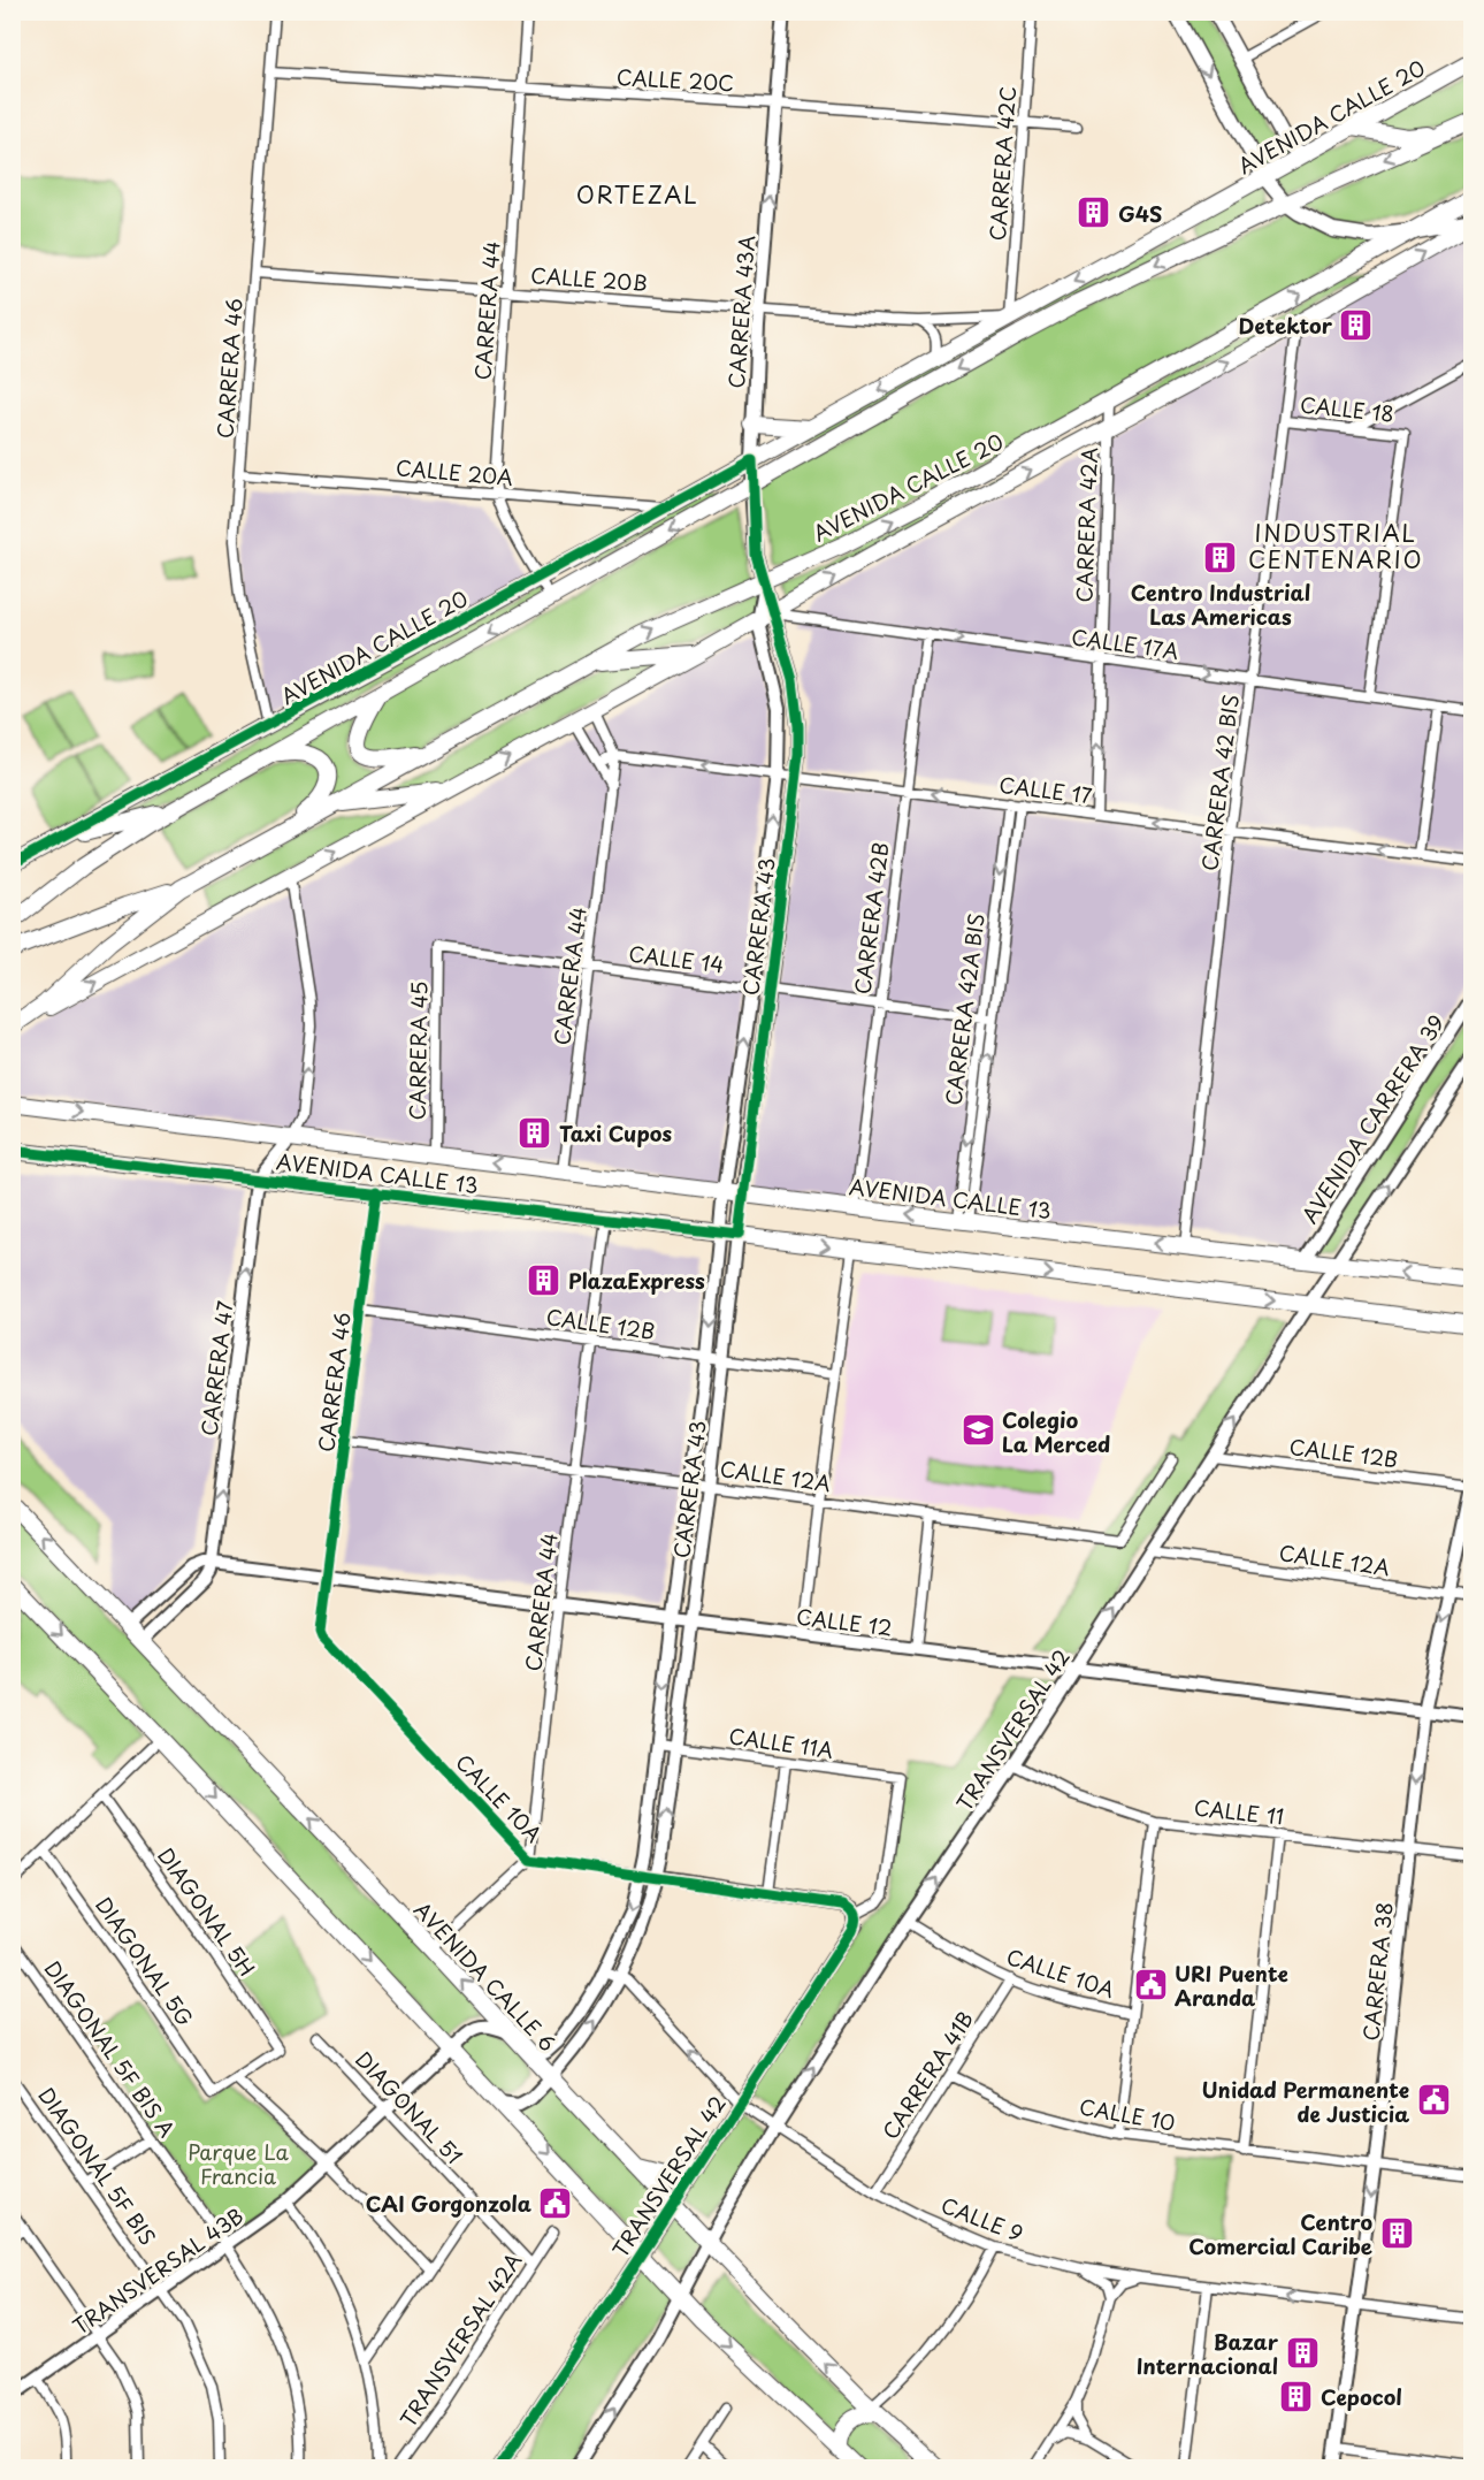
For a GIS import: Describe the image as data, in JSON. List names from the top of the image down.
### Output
{
  "streets": {
    "main road": ["AVENIDA CALLE 20", "AVENIDA CALLE 13", "AVENIDA CALLE 6"],
    "street": [
      "CALLE 20C",
      "CARRERA 42C",
      "CALLE 20B",
      "CARRERA 44",
      "CARRERA 43A",
      "CARRERA 46",
      "CALLE 18",
      "CALLE 20A",
      "CARRERA 42A",
      "CALLE 17A",
      "CARRERA 42 BIS",
      "CALLE 17",
      "CARRERA 42B",
      "CARRERA 43",
      "CALLE 14",
      "CARRERA 42A BIS",
      "CARRERA 45",
      "AVENIDA CARRERA 39",
      "CALLE 12B",
      "CARRERA 47",
      "CALLE 12A",
      "CALLE 12",
      "TRANSVERSAL 42",
      "CALLE 11A",
      "CALLE 10A",
      "CALLE 11",
      "DIAGONAL 5H",
      "DIAGONAL 5G",
      "CARRERA 38",
      "DIAGONAL 5F BIS A",
      "CARRERA 41B",
      "DIAGONAL 51",
      "CALLE 10",
      "DIAGONAL 5F BIS",
      "CALLE 9",
      "TRANSVERSAL 43B",
      "TRANSVERSAL 42A"
    ]
  },
  "crossings": [
    ["CALLE 20C", "CARRERA 42C"],
    ["CALLE 20C", "CARRERA 44"],
    ["CALLE 20C", "CARRERA 43A"],
    ["CALLE 20C", "CARRERA 46"],
    ["AVENIDA CALLE 20", "CARRERA 42C"],
    ["AVENIDA CALLE 20", "CALLE 20B"],
    ["AVENIDA CALLE 20", "CARRERA 44"],
    ["AVENIDA CALLE 20", "CARRERA 43A"],
    ["AVENIDA CALLE 20", "CARRERA 46"],
    ["AVENIDA CALLE 20", "CALLE 20A"],
    ["AVENIDA CALLE 20", "CARRERA 42A"],
    ["AVENIDA CALLE 20", "CALLE 17A"],
    ["AVENIDA CALLE 20", "CARRERA 42 BIS"],
    ["AVENIDA CALLE 20", "CARRERA 43"],
    ["CARRERA 42C", "CALLE 20B"],
    ["CALLE 20B", "CARRERA 44"],
    ["CALLE 20B", "CARRERA 43A"],
    ["CALLE 20B", "CARRERA 46"],
    ["CARRERA 44", "CALLE 20A"],
    ["CARRERA 44", "CALLE 17"],
    ["CARRERA 44", "CALLE 14"],
    ["CARRERA 44", "AVENIDA CALLE 13"],
    ["CARRERA 44", "CALLE 12B"],
    ["CARRERA 44", "CALLE 12A"],
    ["CARRERA 44", "CALLE 12"],
    ["CARRERA 44", "CALLE 10A"],
    ["CARRERA 43A", "CALLE 17A"],
    ["CARRERA 43A", "CARRERA 43"],
    ["CARRERA 46", "CALLE 20A"],
    ["CARRERA 46", "AVENIDA CALLE 13"],
    ["CARRERA 46", "CALLE 12B"],
    ["CARRERA 46", "CALLE 12A"],
    ["CARRERA 46", "CALLE 12"],
    ["CARRERA 46", "CALLE 10A"],
    ["CALLE 18", "CALLE 17A"],
    ["CALLE 18", "CARRERA 42 BIS"],
    ["CARRERA 42A", "CALLE 17A"],
    ["CARRERA 42A", "CALLE 17"],
    ["CALLE 17A", "CARRERA 42 BIS"],
    ["CALLE 17A", "CARRERA 42B"],
    ["CALLE 17A", "CARRERA 43"],
    ["CARRERA 42 BIS", "CALLE 17"],
    ["CARRERA 42 BIS", "AVENIDA CALLE 13"],
    ["CALLE 17", "CARRERA 42B"],
    ["CALLE 17", "CARRERA 43"],
    ["CALLE 17", "CARRERA 42A BIS"],
    ["CARRERA 42B", "CALLE 14"],
    ["CARRERA 42B", "AVENIDA CALLE 13"],
    ["CARRERA 43", "CALLE 14"],
    ["CARRERA 43", "AVENIDA CALLE 13"],
    ["CARRERA 43", "CALLE 12B"],
    ["CARRERA 43", "CALLE 12A"],
    ["CARRERA 43", "CALLE 12"],
    ["CARRERA 43", "CALLE 11A"],
    ["CARRERA 43", "CALLE 10A"],
    ["CARRERA 43", "AVENIDA CALLE 6"],
    ["CARRERA 43", "CALLE 9"],
    ["CALLE 14", "CARRERA 42A BIS"],
    ["CALLE 14", "CARRERA 45"],
    ["CARRERA 42A BIS", "AVENIDA CALLE 13"],
    ["CARRERA 45", "AVENIDA CALLE 13"],
    ["AVENIDA CARRERA 39", "AVENIDA CALLE 13"],
    ["AVENIDA CALLE 13", "CARRERA 47"],
    ["AVENIDA CALLE 13", "TRANSVERSAL 42"],
    ["CALLE 12B", "TRANSVERSAL 42"],
    ["CALLE 12B", "CARRERA 38"],
    ["CARRERA 47", "CALLE 12"],
    ["CARRERA 47", "AVENIDA CALLE 6"],
    ["CALLE 12A", "TRANSVERSAL 42"],
    ["CALLE 12A", "CARRERA 38"],
    ["CALLE 12", "TRANSVERSAL 42"],
    ["CALLE 12", "CALLE 10A"],
    ["CALLE 12", "CARRERA 38"],
    ["TRANSVERSAL 42", "CALLE 11A"],
    ["TRANSVERSAL 42", "CALLE 10A"],
    ["TRANSVERSAL 42", "CALLE 11"],
    ["TRANSVERSAL 42", "AVENIDA CALLE 6"],
    ["TRANSVERSAL 42", "CALLE 9"],
    ["CALLE 11A", "CALLE 10A"],
    ["CALLE 10A", "CARRERA 41B"],
    ["CALLE 11", "CARRERA 38"],
    ["DIAGONAL 5H", "DIAGONAL 5G"],
    ["CARRERA 38", "CALLE 10"],
    ["CARRERA 38", "CALLE 9"],
    ["AVENIDA CALLE 6", "TRANSVERSAL 43B"],
    ["DIAGONAL 5F BIS A", "TRANSVERSAL 43B"],
    ["CARRERA 41B", "CALLE 10"],
    ["CARRERA 41B", "CALLE 9"],
    ["DIAGONAL 51", "TRANSVERSAL 43B"],
    ["DIAGONAL 51", "TRANSVERSAL 42A"],
    ["DIAGONAL 5F BIS", "TRANSVERSAL 43B"]
  ],
  "one_way": [
    "CARRERA 42A",
    "CALLE 17A",
    "CALLE 17",
    "CARRERA 47",
    "CARRERA 38"
  ],
  "districts": ["ORTEZAL", "INDUSTRIAL CENTENARIO"],
  "parks": ["Parque La Francia"],
  "places": {
    "building": [
      "G4S",
      "Detektor",
      "Centro Industrial Las Americas",
      "Taxi Cupos",
      "PlazaExpress",
      "Centro Comercial Caribe",
      "Bazar Internacional",
      "Cepocol"
    ],
    "school or university": ["Colegio La Merced"],
    "public building": ["URI Puente Aranda", "Unidad Permanente de Justicia", "CAI Gorgonzola"]
  }
}
